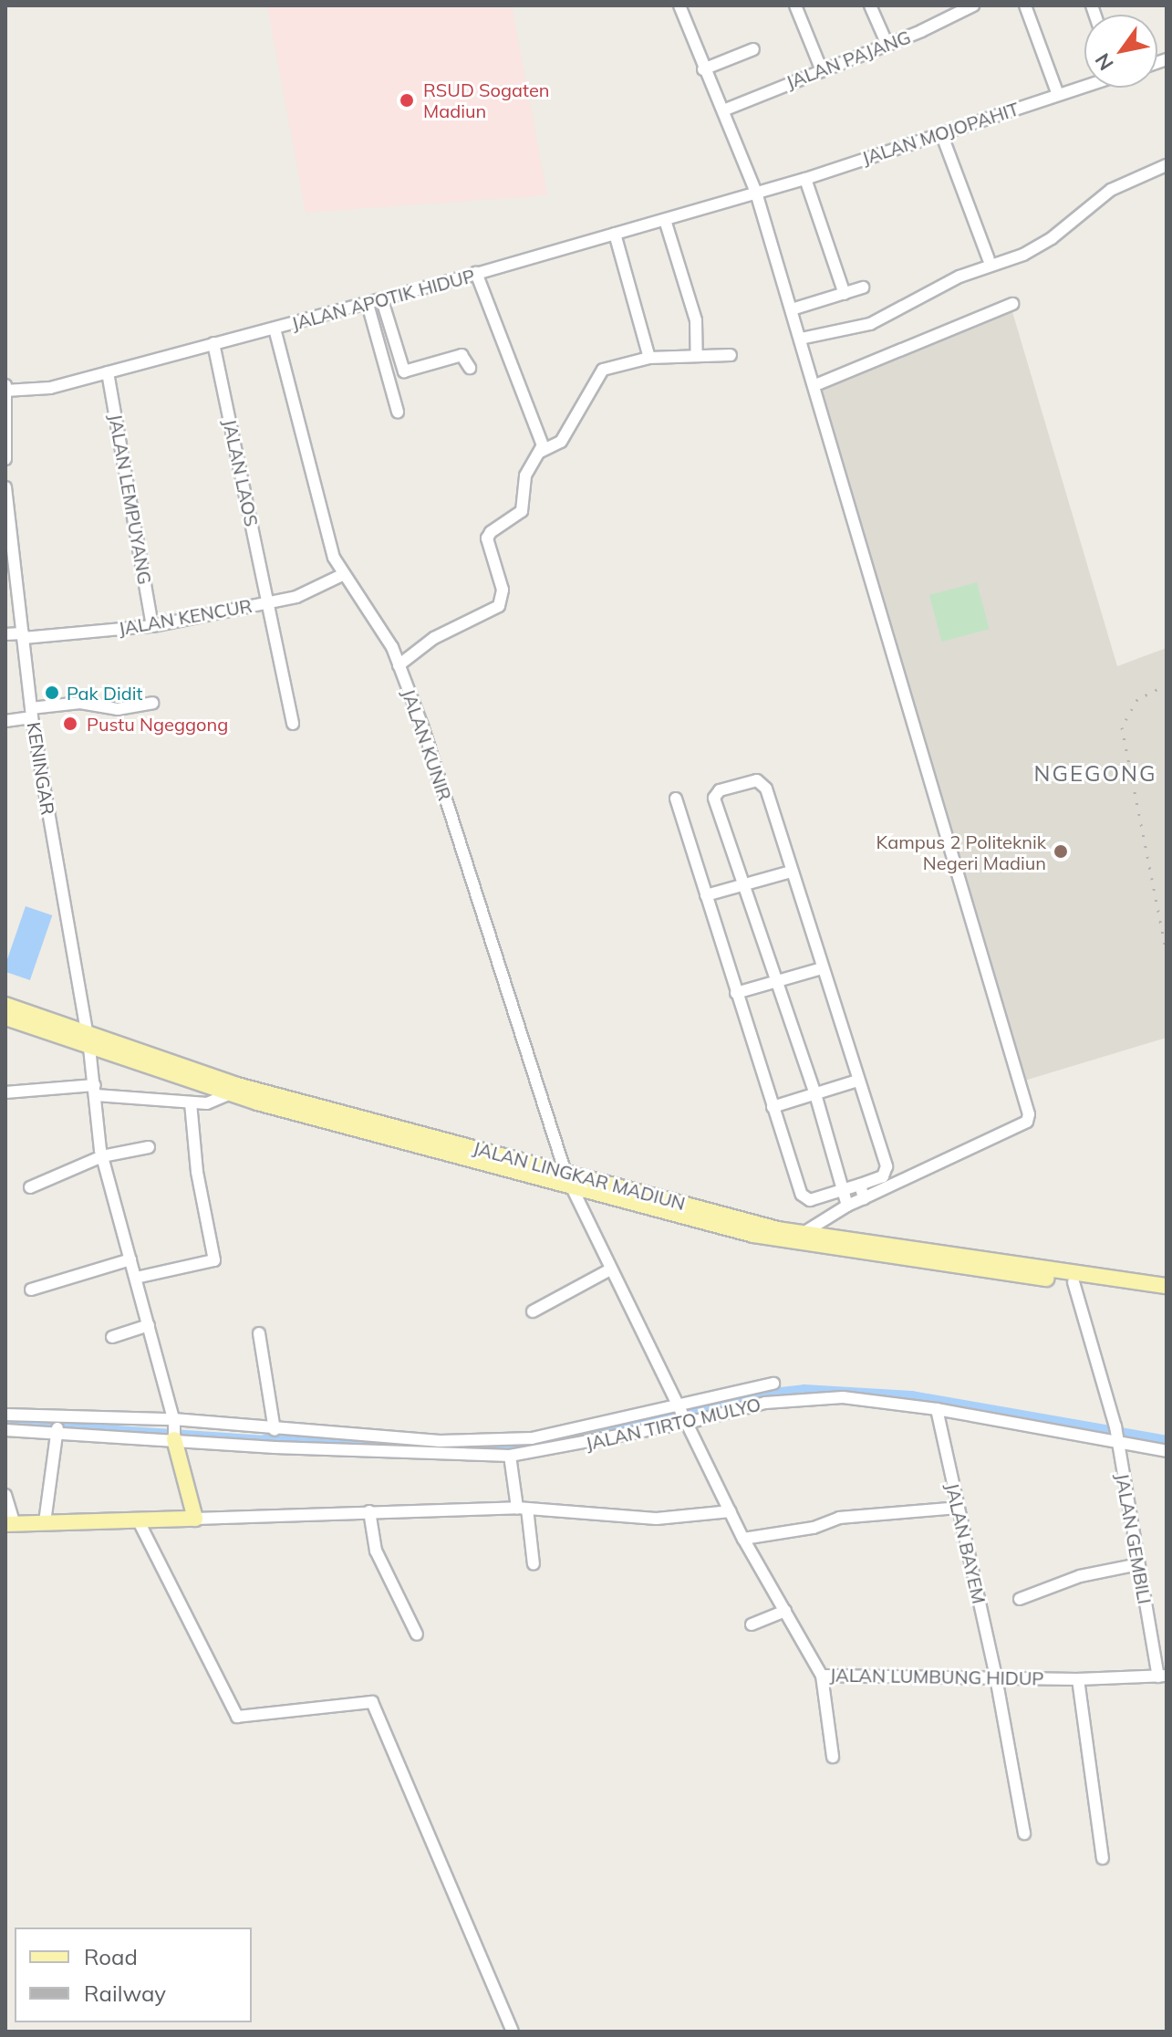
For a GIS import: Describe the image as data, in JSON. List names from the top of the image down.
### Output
{
  "streets": {
    "main road": ["JALAN LINGKAR MADIUN"],
    "street": [
      "JALAN PAJANG",
      "JALAN MOJOPAHIT",
      "JALAN APOTIK HIDUP",
      "JALAN LAOS",
      "JALAN LEMPUYANG",
      "JALAN KENCUR",
      "JALAN KUNIR",
      "KENINGAR",
      "JALAN TIRTO MULYO",
      "JALAN GEMBILI",
      "JALAN BAYEM",
      "JALAN LUMBUNG HIDUP"
    ]
  },
  "crossings": [
    ["JALAN MOJOPAHIT", "JALAN APOTIK HIDUP"],
    ["JALAN APOTIK HIDUP", "JALAN LAOS"],
    ["JALAN APOTIK HIDUP", "JALAN LEMPUYANG"],
    ["JALAN APOTIK HIDUP", "JALAN KUNIR"],
    ["JALAN LAOS", "JALAN KENCUR"],
    ["JALAN LEMPUYANG", "JALAN KENCUR"],
    ["JALAN KENCUR", "JALAN KUNIR"],
    ["JALAN KENCUR", "KENINGAR"],
    ["JALAN KUNIR", "JALAN LINGKAR MADIUN"],
    ["JALAN KUNIR", "JALAN LUMBUNG HIDUP"],
    ["KENINGAR", "JALAN LINGKAR MADIUN"],
    ["KENINGAR", "JALAN TIRTO MULYO"],
    ["JALAN LINGKAR MADIUN", "JALAN GEMBILI"],
    ["JALAN LINGKAR MADIUN", "JALAN LUMBUNG HIDUP"],
    ["JALAN TIRTO MULYO", "JALAN GEMBILI"],
    ["JALAN TIRTO MULYO", "JALAN BAYEM"],
    ["JALAN TIRTO MULYO", "JALAN LUMBUNG HIDUP"],
    ["JALAN GEMBILI", "JALAN LUMBUNG HIDUP"],
    ["JALAN BAYEM", "JALAN LUMBUNG HIDUP"]
  ],
  "districts": ["NGEGONG"],
  "places": [
    "RSUD Sogaten Madiun",
    "Pak Didit",
    "Pustu Ngeggong",
    "Kampus 2 Politeknik Negeri Madiun"
  ],
  "legend": ["Road", "Railway"],
  "north": "bottom left"
}
